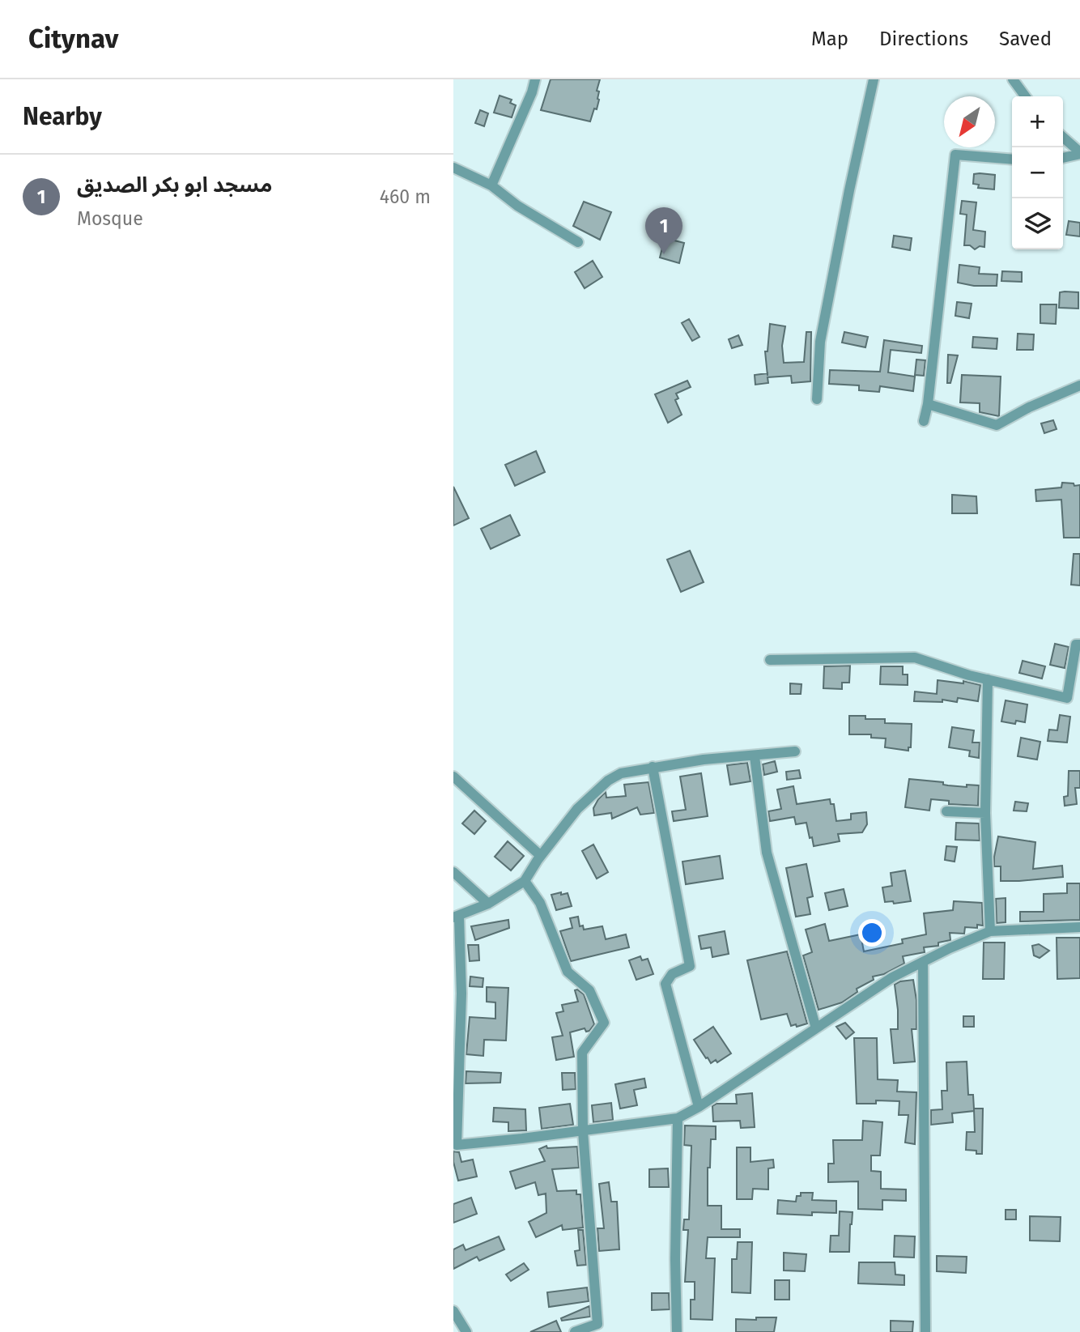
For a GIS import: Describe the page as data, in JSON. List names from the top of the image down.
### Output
{
  "north": "bottom left",
  "page": {
    "header": "Citynav",
    "nav": ["Map", "Directions", "Saved"],
    "heading": "Nearby",
    "map_buttons": ["+", "−"],
    "list": [
      {
        "mark": "1",
        "name": "مسجد ابو بكر الصديق",
        "note": "Mosque",
        "value": "460 m"
      }
    ],
    "pins": "1"
  }
}
